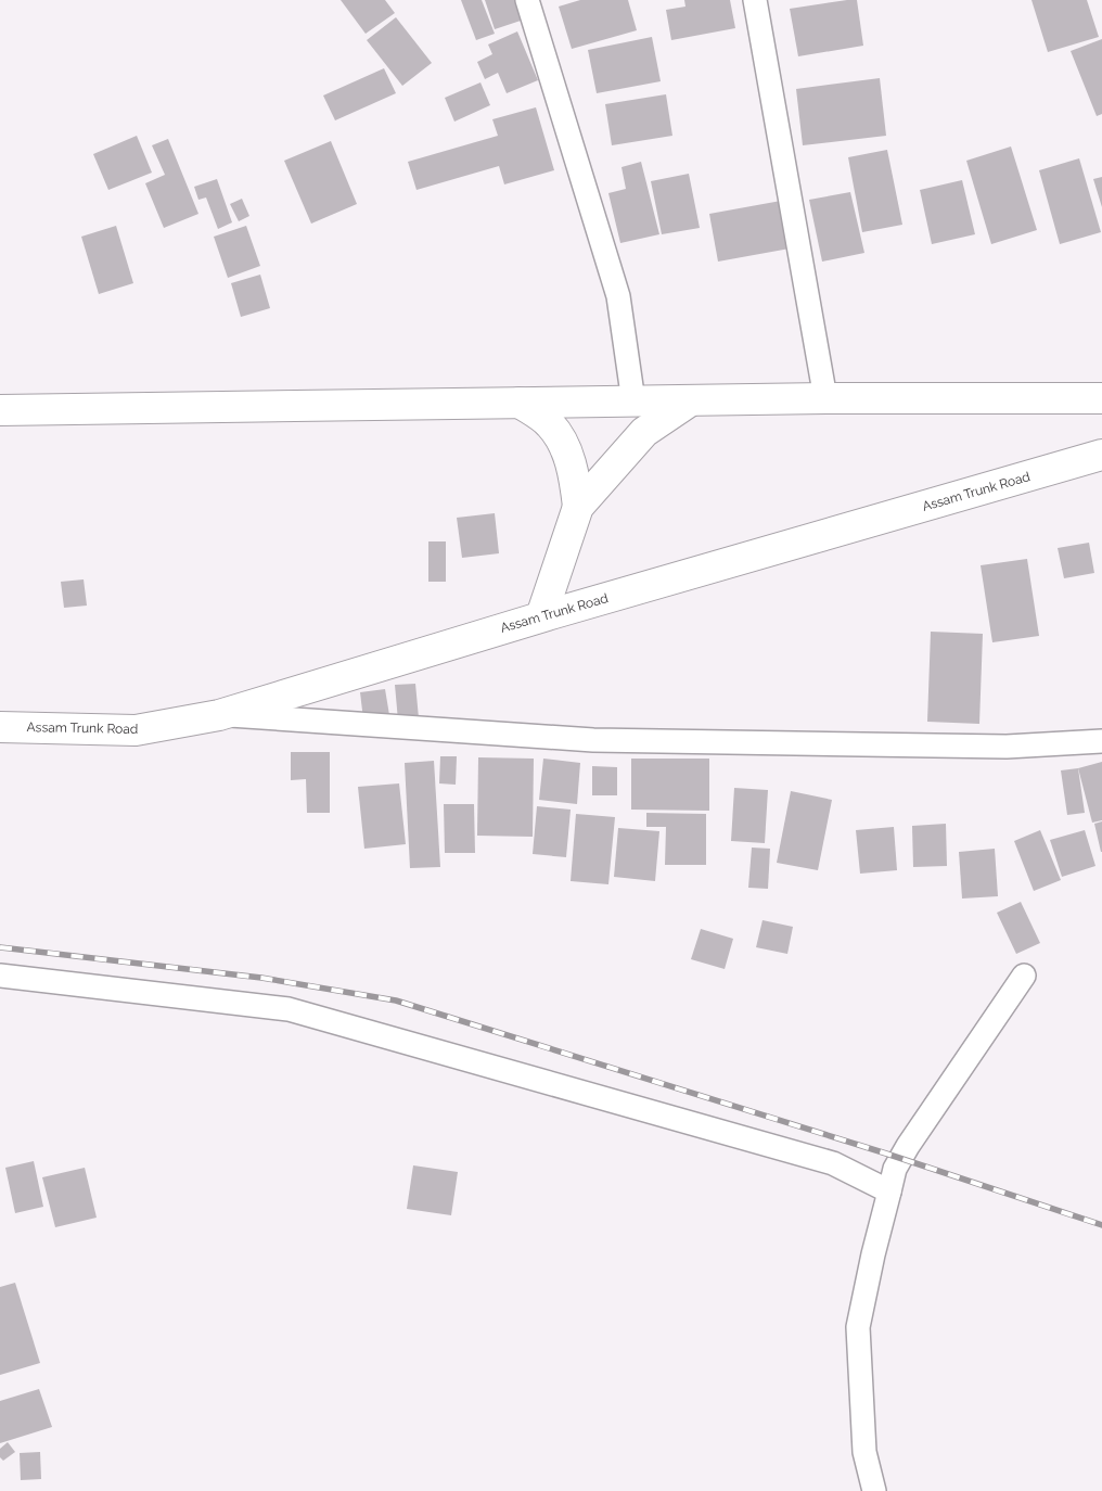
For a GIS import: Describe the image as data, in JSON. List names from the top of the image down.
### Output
{
  "streets": {
    "main road": ["Assam Trunk Road"]
  }
}
